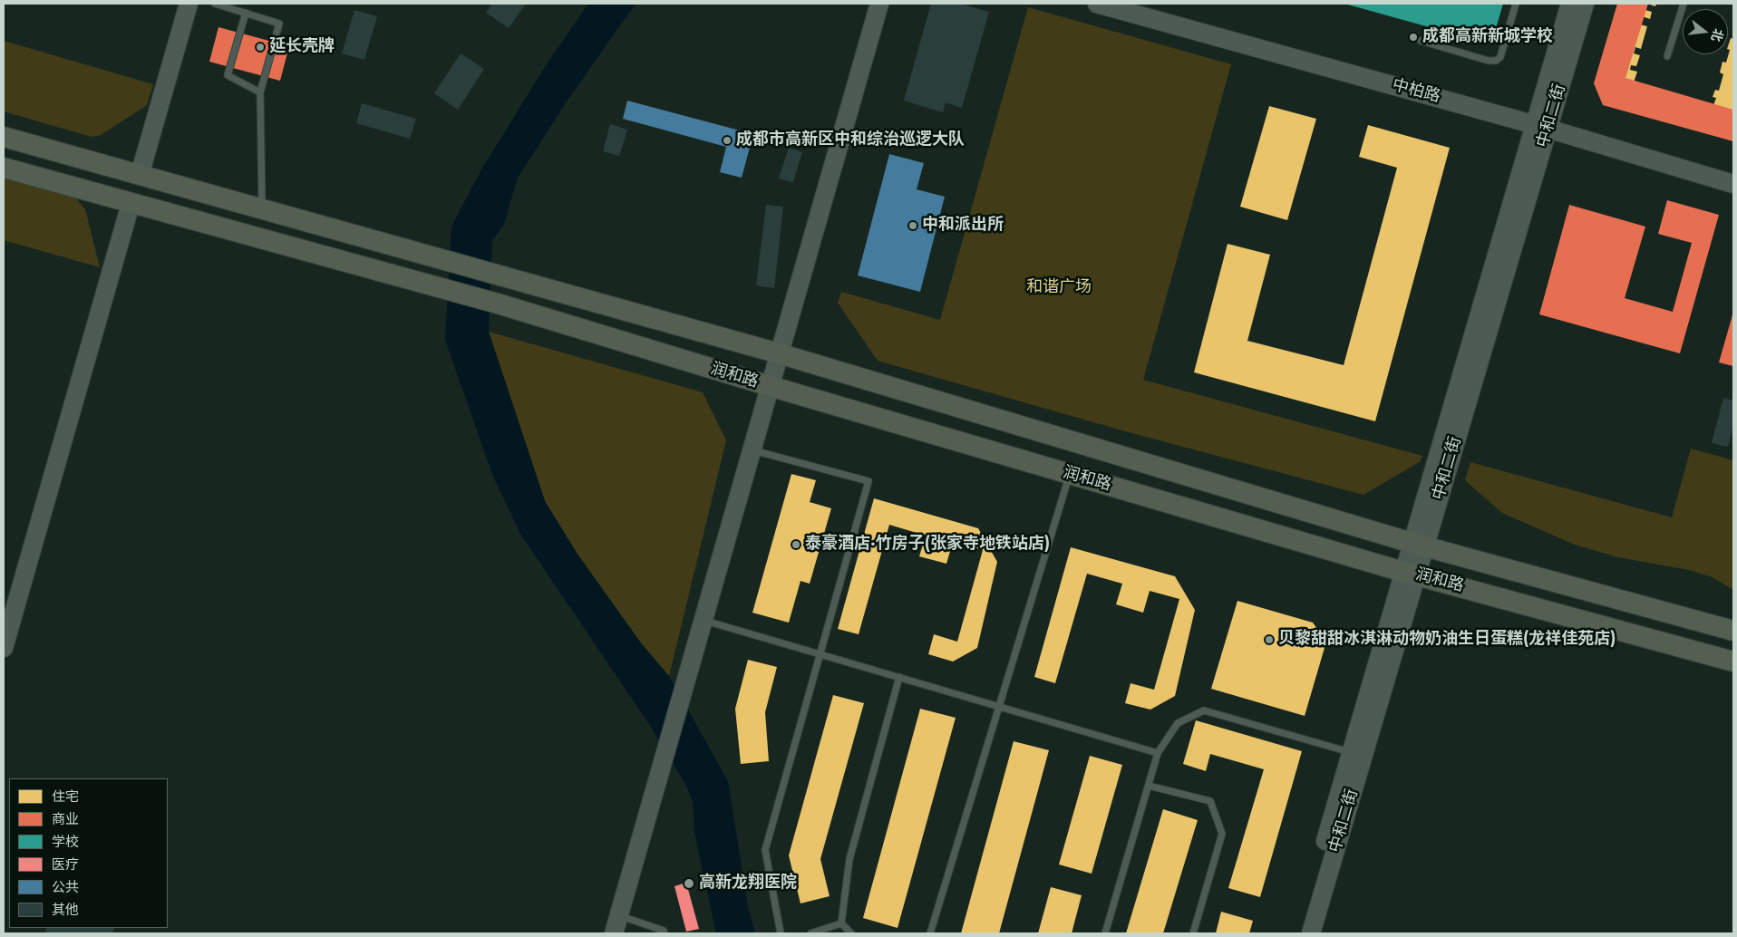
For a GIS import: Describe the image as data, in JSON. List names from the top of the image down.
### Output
{
  "streets": {
    "main road": ["润和路"],
    "street": ["中柏路", "中和二街"]
  },
  "crossings": [
    ["中柏路", "中和二街"],
    ["中和二街", "润和路"]
  ],
  "parks": ["和谐广场"],
  "places": [
    "成都高新新城学校",
    "延长壳牌",
    "成都市高新区中和综治巡逻大队",
    "中和派出所",
    "泰豪酒店·竹房子(张家寺地铁站店)",
    "贝黎甜甜冰淇淋动物奶油生日蛋糕(龙祥佳苑店)",
    "高新龙翔医院"
  ],
  "legend": [
    "住宅",
    "商业",
    "学校",
    "医疗",
    "公共",
    "其他"
  ],
  "north": "right"
}
